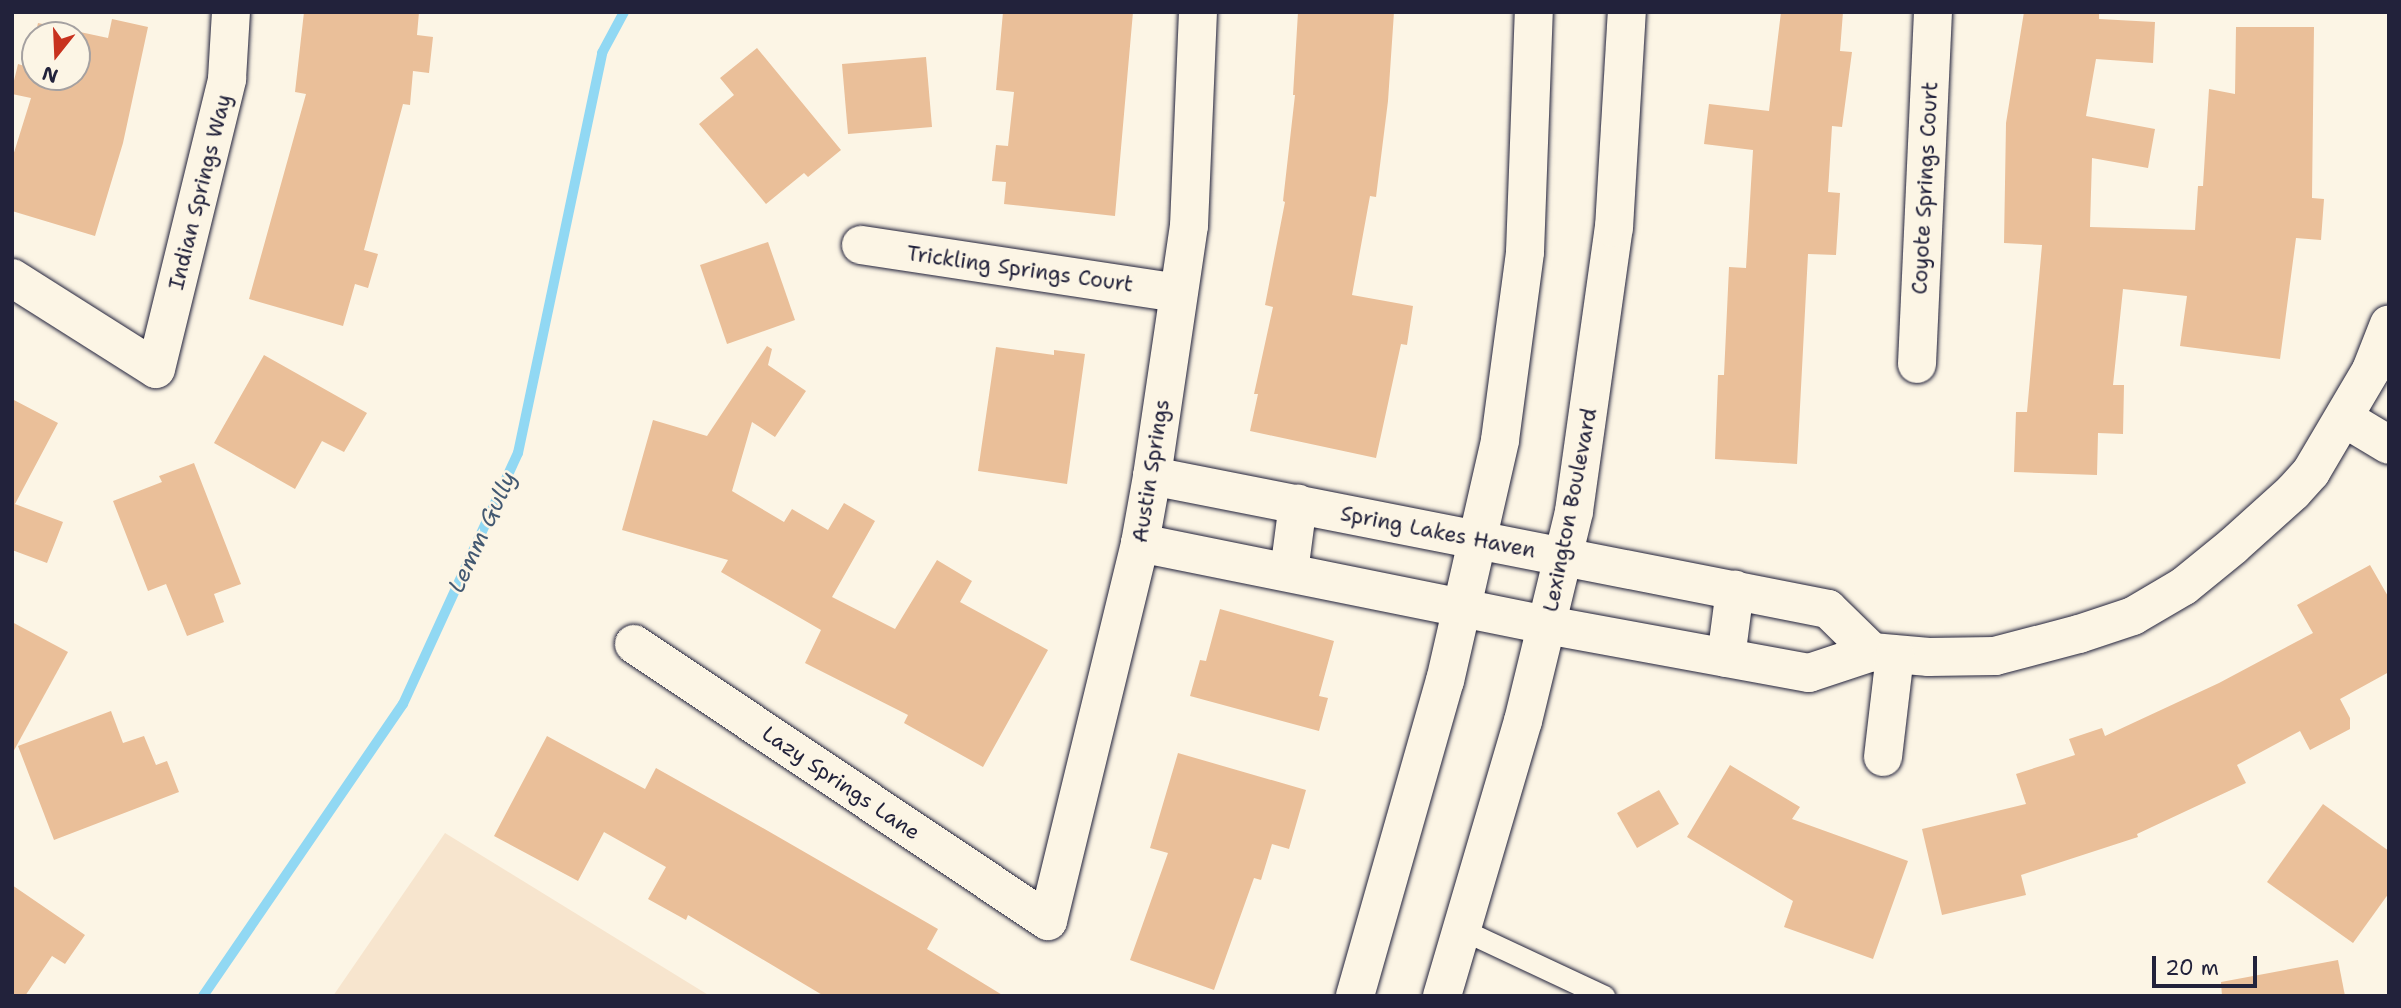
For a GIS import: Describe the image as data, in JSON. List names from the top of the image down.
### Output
{
  "streets": {
    "street": [
      "Coyote Springs Court",
      "Indian Springs Way",
      "Trickling Springs Court",
      "Austin Springs",
      "Lexington Boulevard",
      "Spring Lakes Haven",
      "Lazy Springs Lane"
    ]
  },
  "crossings": [
    ["Trickling Springs Court", "Austin Springs"],
    ["Austin Springs", "Spring Lakes Haven"],
    ["Austin Springs", "Lazy Springs Lane"],
    ["Lexington Boulevard", "Spring Lakes Haven"]
  ],
  "water": ["Lemm Gully"],
  "scale_bar": "20 m",
  "north": "bottom"
}
